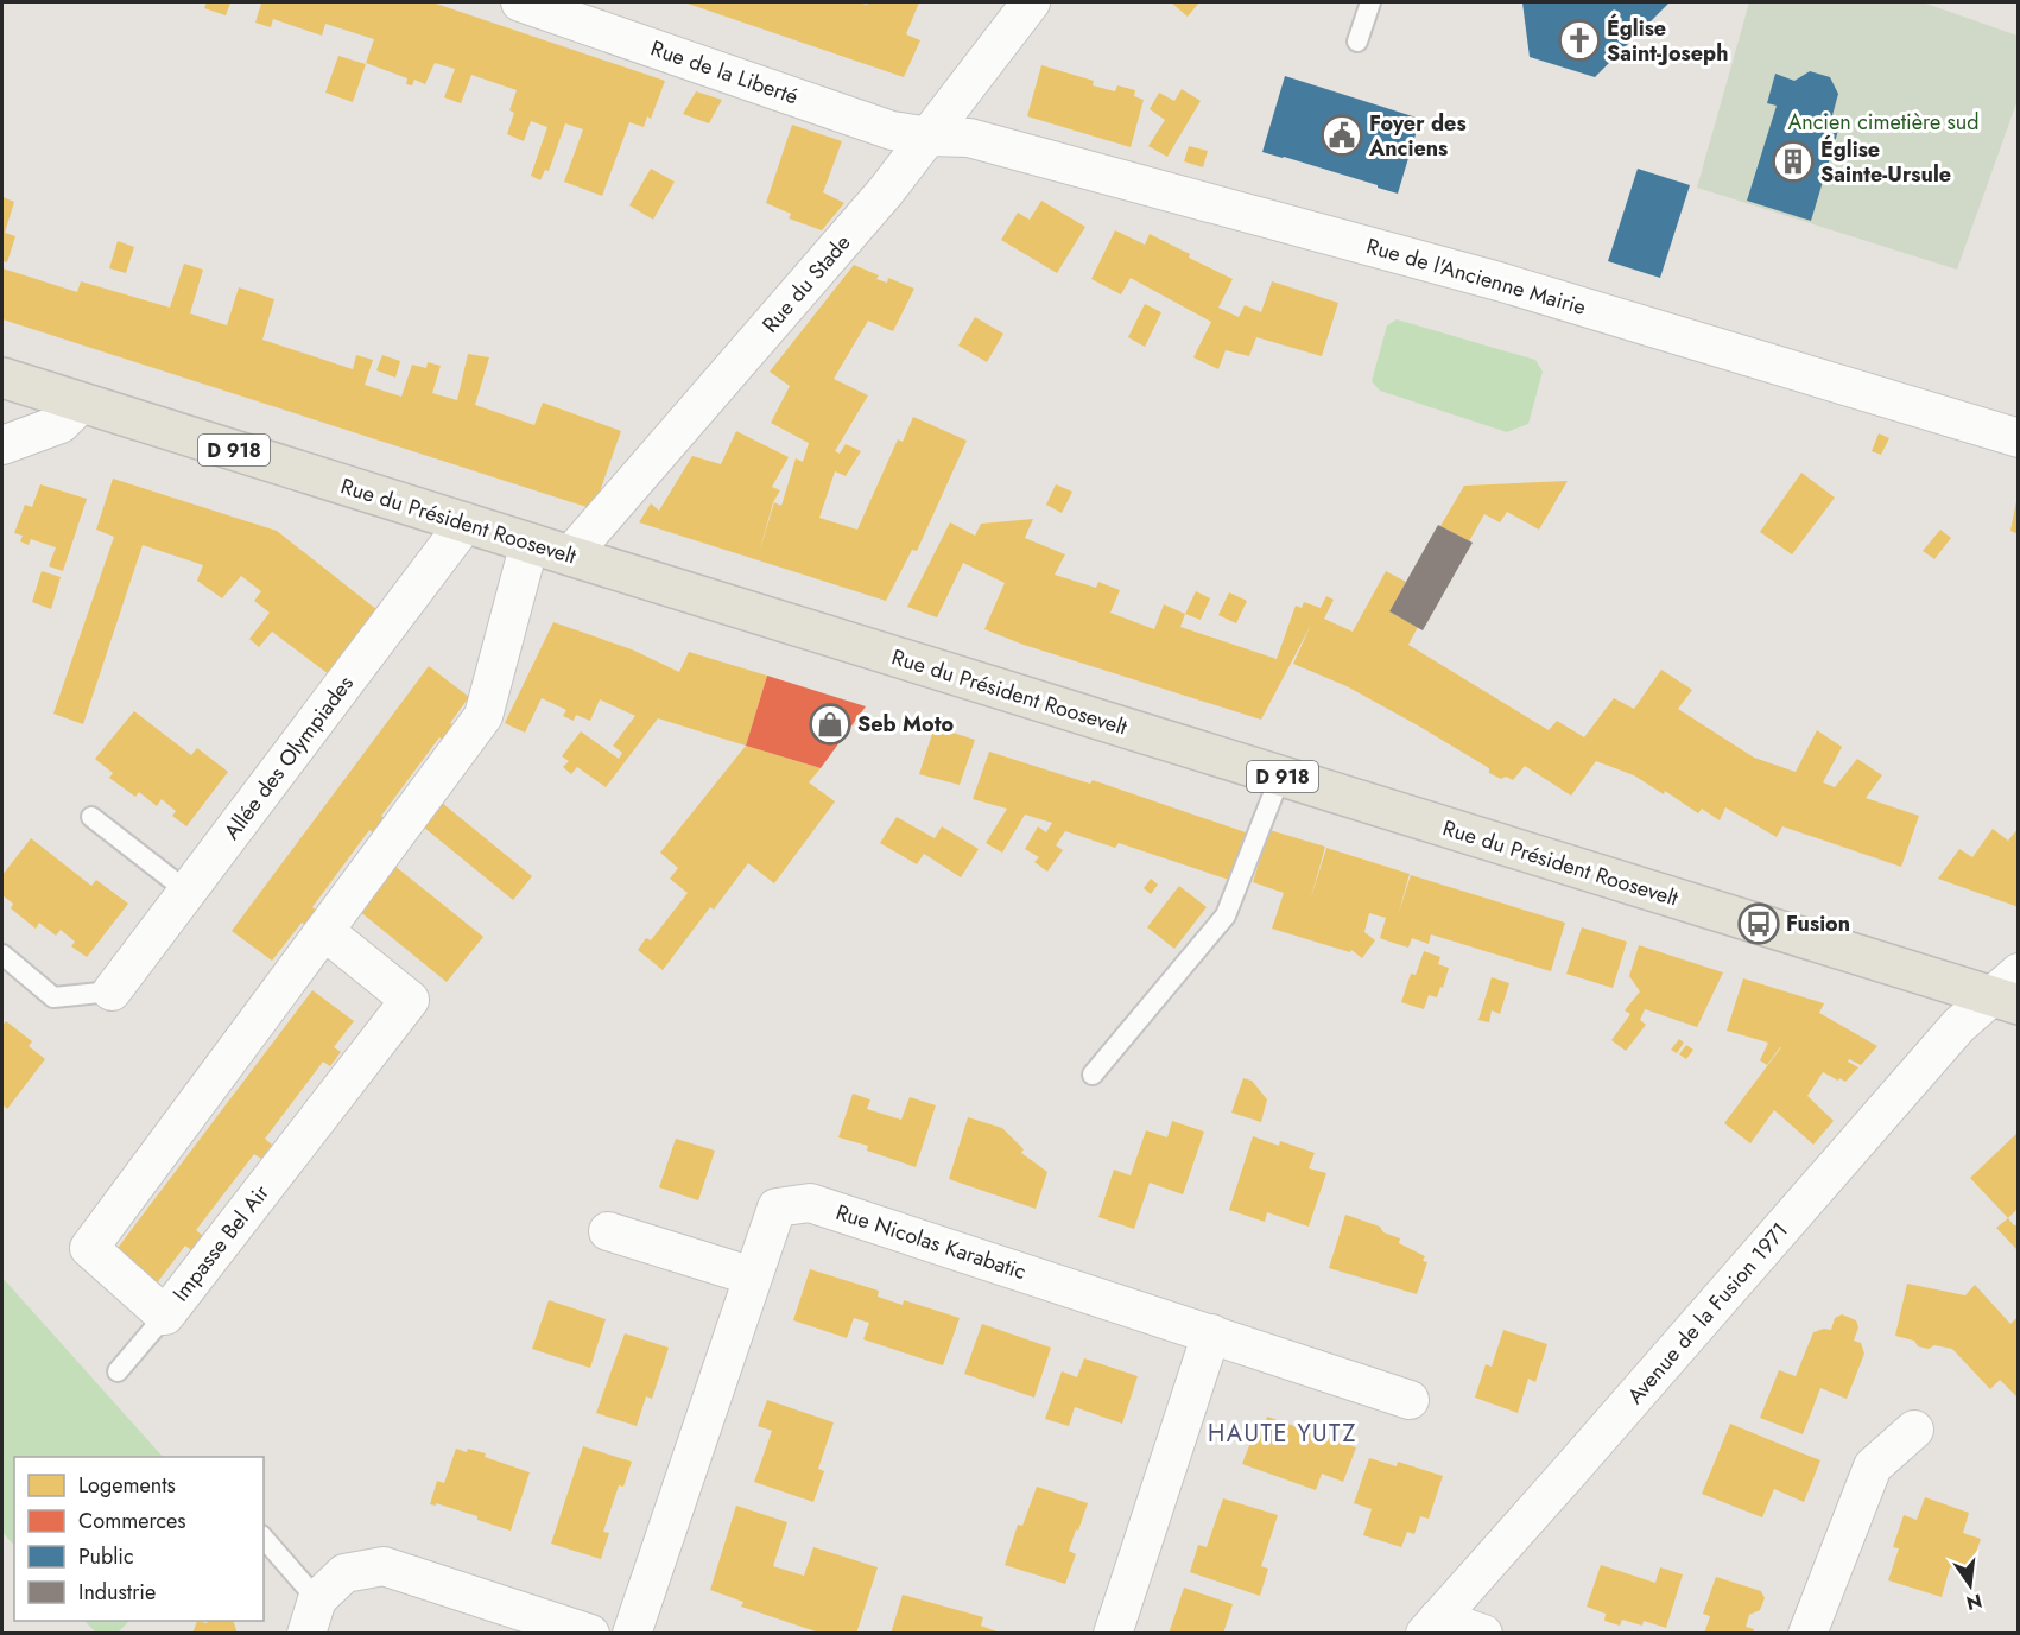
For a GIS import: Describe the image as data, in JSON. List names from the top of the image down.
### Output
{
  "streets": {
    "main road": ["D 918", "Rue du Président Roosevelt"],
    "street": [
      "Rue de la Liberté",
      "Rue de l'Ancienne Mairie",
      "Rue du Stade",
      "Allée des Olympiades",
      "Rue Nicolas Karabatic",
      "Impasse Bel Air",
      "Avenue de la Fusion 1971"
    ]
  },
  "crossings": [
    ["Rue de la Liberté", "Rue de l'Ancienne Mairie"],
    ["Rue de la Liberté", "Rue du Stade"],
    ["Rue de l'Ancienne Mairie", "Rue du Stade"],
    ["Rue du Stade", "Rue du Président Roosevelt"],
    ["Rue du Président Roosevelt", "Allée des Olympiades"],
    ["Rue du Président Roosevelt", "Impasse Bel Air"],
    ["Rue du Président Roosevelt", "Avenue de la Fusion 1971"]
  ],
  "districts": ["HAUTE YUTZ"],
  "parks": ["Ancien cimetière sud"],
  "places": {
    "church": ["Église Saint-Joseph"],
    "public building": ["Foyer des Anciens"],
    "building": ["Église Sainte-Ursule"],
    "shop": ["Seb Moto"],
    "bus stop": ["Fusion"]
  },
  "legend": [
    "Logements",
    "Commerces",
    "Public",
    "Industrie"
  ],
  "north": "bottom"
}
